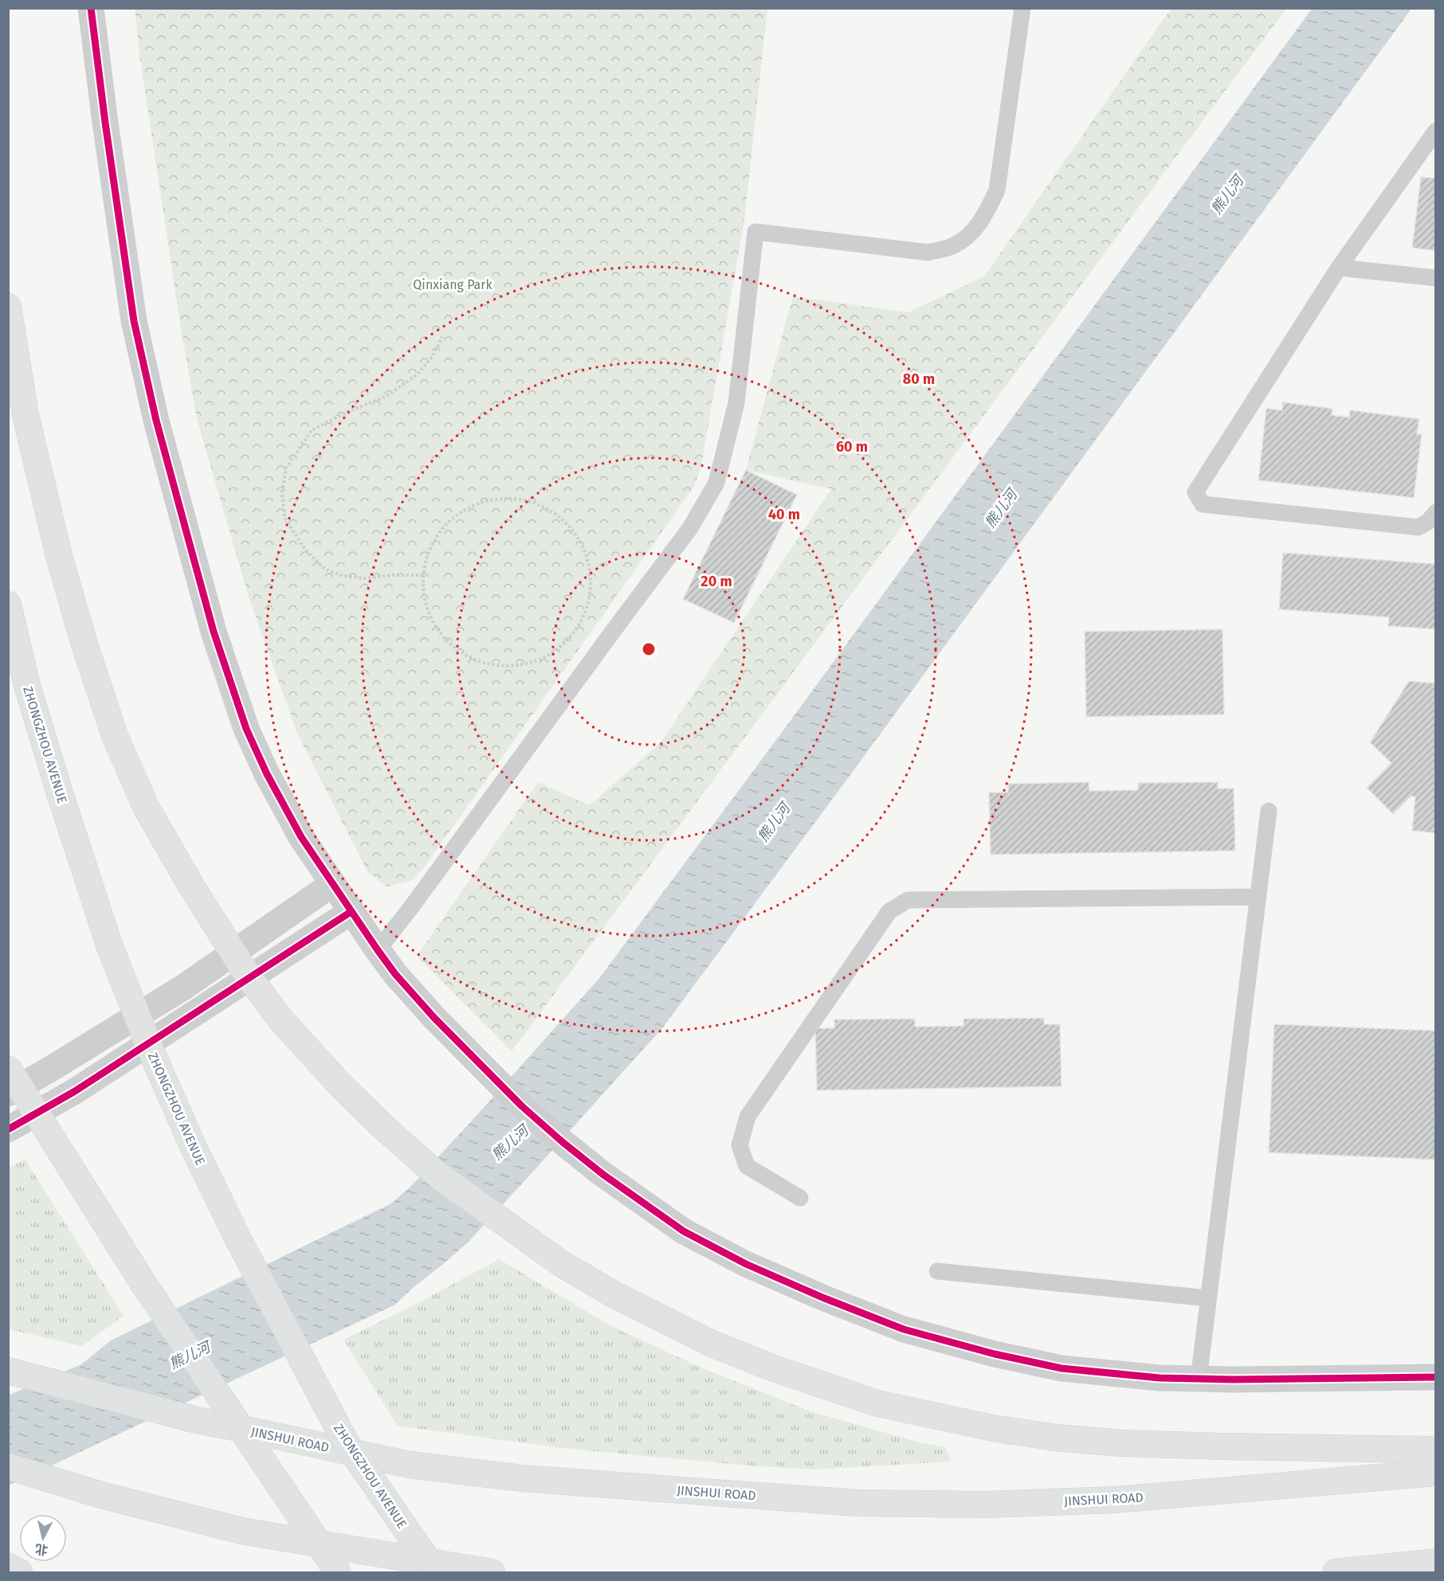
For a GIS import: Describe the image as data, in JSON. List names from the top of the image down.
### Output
{
  "streets": {
    "main road": ["ZHONGZHOU AVENUE", "JINSHUI ROAD"]
  },
  "water": ["熊儿河"],
  "parks": ["Qinxiang Park"],
  "north": "bottom",
  "rings": [
    "80 m",
    "60 m",
    "40 m",
    "20 m"
  ]
}
